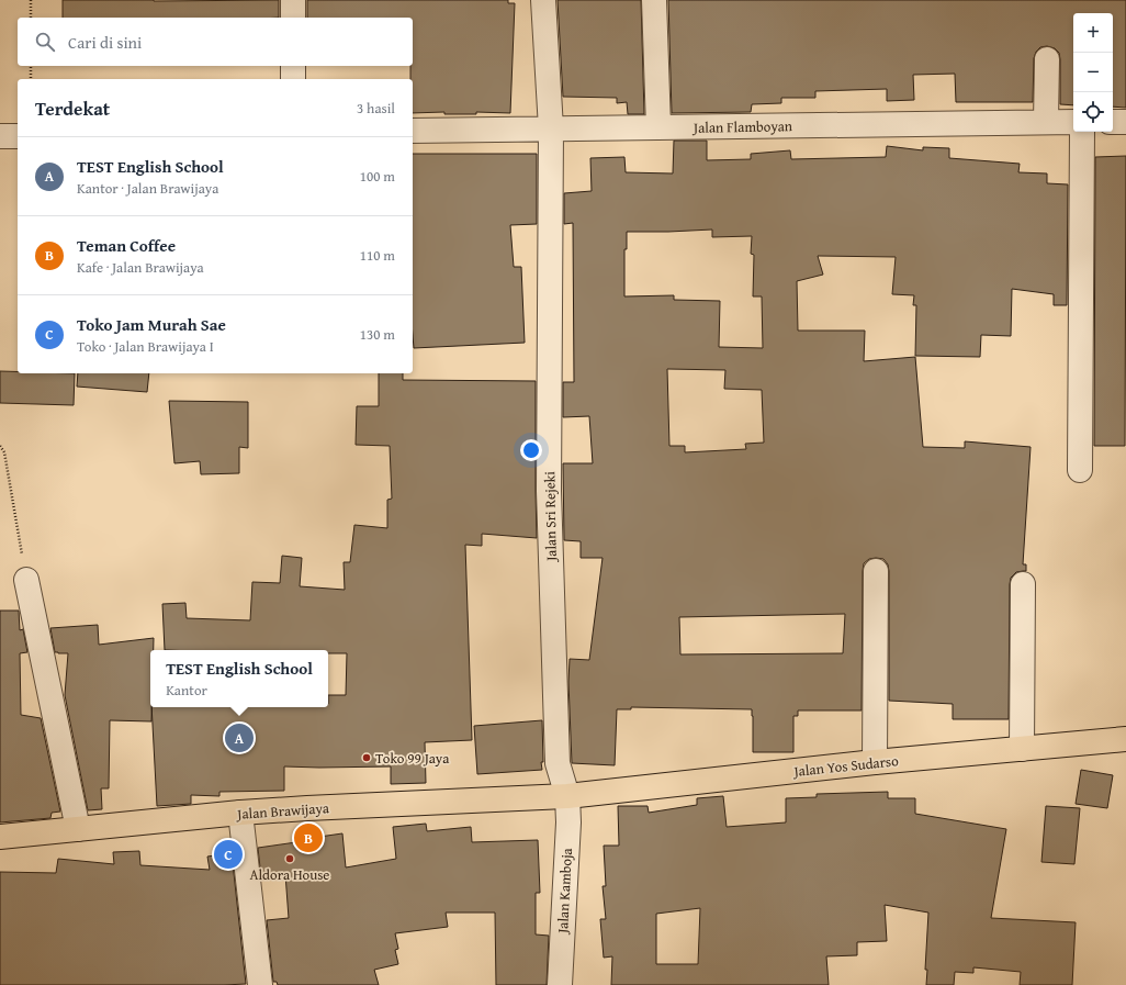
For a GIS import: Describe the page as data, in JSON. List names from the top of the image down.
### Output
{
  "streets": {
    "main road": ["Jalan Yos Sudarso", "Jalan Brawijaya"],
    "street": ["Jalan Flamboyan", "Jalan Sri Rejeki", "Jalan Kamboja"]
  },
  "crossings": [
    ["Jalan Flamboyan", "Jalan Sri Rejeki"],
    ["Jalan Sri Rejeki", "Jalan Yos Sudarso"],
    ["Jalan Sri Rejeki", "Jalan Brawijaya"],
    ["Jalan Sri Rejeki", "Jalan Kamboja"],
    ["Jalan Yos Sudarso", "Jalan Brawijaya"],
    ["Jalan Yos Sudarso", "Jalan Kamboja"],
    ["Jalan Brawijaya", "Jalan Kamboja"]
  ],
  "places": ["Toko 99 Jaya", "Aldora House"],
  "page": {
    "map_buttons": ["+", "−"],
    "search": "Cari di sini",
    "heading": ["Terdekat", "3 hasil"],
    "list": [
      {
        "mark": "A",
        "name": "TEST English School",
        "note": "Kantor · Jalan Brawijaya",
        "value": "100 m"
      },
      {
        "mark": "B",
        "name": "Teman Coffee",
        "note": "Kafe · Jalan Brawijaya",
        "value": "110 m"
      },
      {
        "mark": "C",
        "name": "Toko Jam Murah Sae",
        "note": "Toko · Jalan Brawijaya I",
        "value": "130 m"
      }
    ],
    "popup": ["TEST English School", "Kantor"],
    "pins": ["A", "B", "C"]
  }
}
